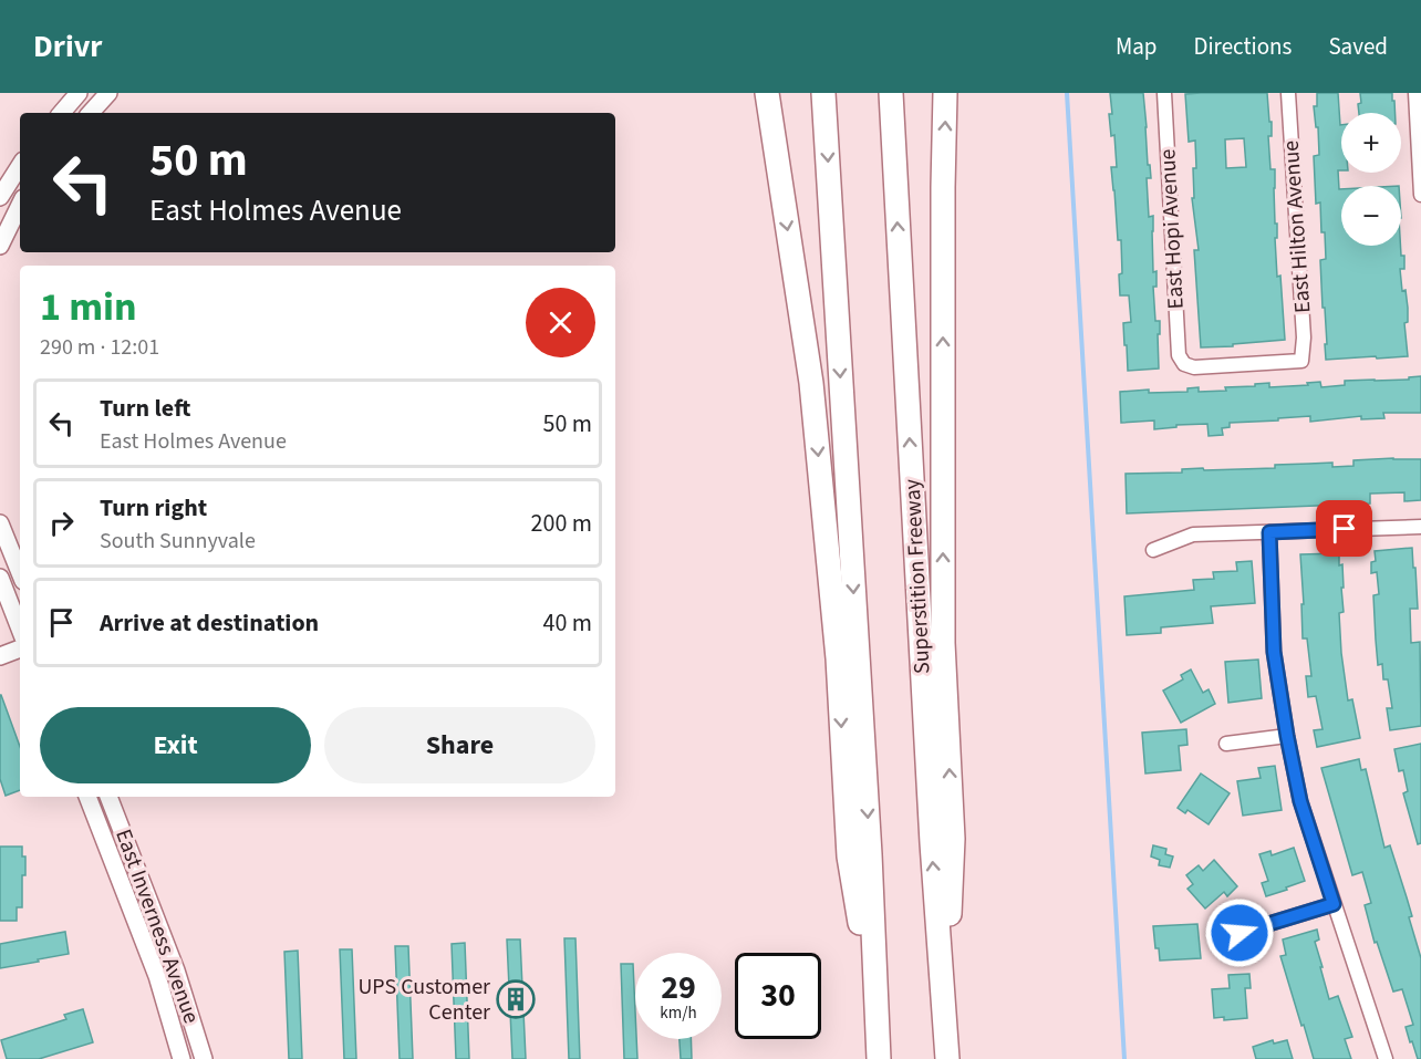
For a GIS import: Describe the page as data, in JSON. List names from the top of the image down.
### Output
{
  "streets": {
    "highway": ["Superstition Freeway"],
    "street": ["East Hilton Avenue", "East Hopi Avenue", "East Inverness Avenue"]
  },
  "crossings": [
    ["East Hilton Avenue", "East Hopi Avenue"]
  ],
  "places": {
    "building": ["UPS Customer Center"]
  },
  "page": {
    "header": "Drivr",
    "nav": ["Map", "Directions", "Saved"],
    "map_buttons": ["+", "−"],
    "turn": ["50 m", "East Holmes Avenue"],
    "heading": ["1 min", "290 m · 12:01"],
    "list": [
      {
        "name": "Turn left",
        "note": "East Holmes Avenue",
        "value": "50 m"
      },
      {
        "name": "Turn right",
        "note": "South Sunnyvale",
        "value": "200 m"
      },
      {
        "name": "Arrive at destination",
        "value": "40 m"
      }
    ],
    "buttons": ["Exit", "Share"],
    "speed": "29 km/h",
    "limit": "30"
  }
}
